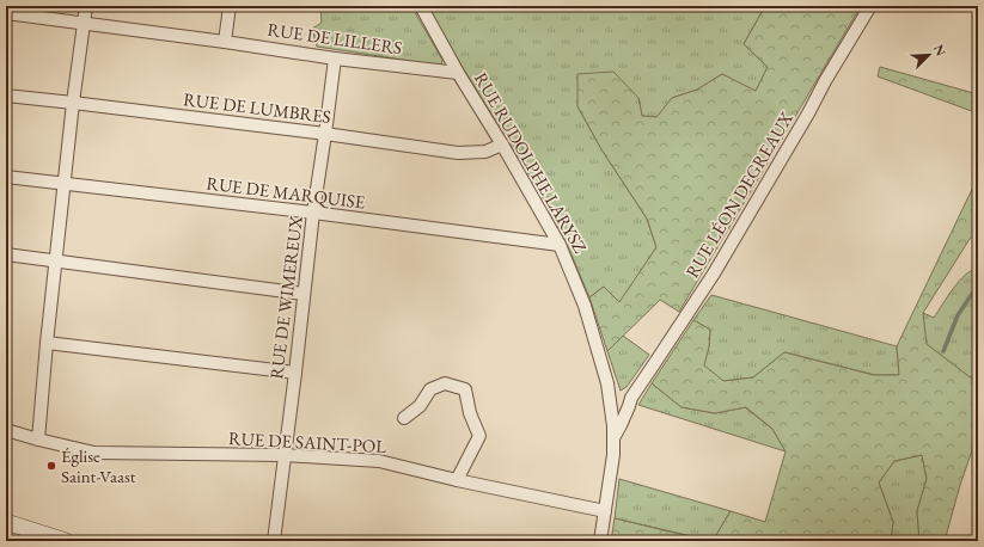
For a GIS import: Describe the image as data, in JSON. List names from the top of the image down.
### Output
{
  "streets": {
    "street": [
      "RUE DE LILLERS",
      "RUE DE LUMBRES",
      "RUE RUDOLPHE LARYSZ",
      "RUE DE MARQUISE",
      "RUE LÉON DEGREAUX",
      "RUE DE WIMEREUX",
      "RUE DE SAINT-POL"
    ]
  },
  "crossings": [
    ["RUE DE LILLERS", "RUE RUDOLPHE LARYSZ"],
    ["RUE DE LILLERS", "RUE DE WIMEREUX"],
    ["RUE DE LUMBRES", "RUE RUDOLPHE LARYSZ"],
    ["RUE DE LUMBRES", "RUE DE WIMEREUX"],
    ["RUE RUDOLPHE LARYSZ", "RUE DE MARQUISE"],
    ["RUE RUDOLPHE LARYSZ", "RUE LÉON DEGREAUX"],
    ["RUE DE MARQUISE", "RUE DE WIMEREUX"],
    ["RUE LÉON DEGREAUX", "RUE DE SAINT-POL"],
    ["RUE DE WIMEREUX", "RUE DE SAINT-POL"]
  ],
  "places": ["Église Saint-Vaast"],
  "north": "top right"
}
